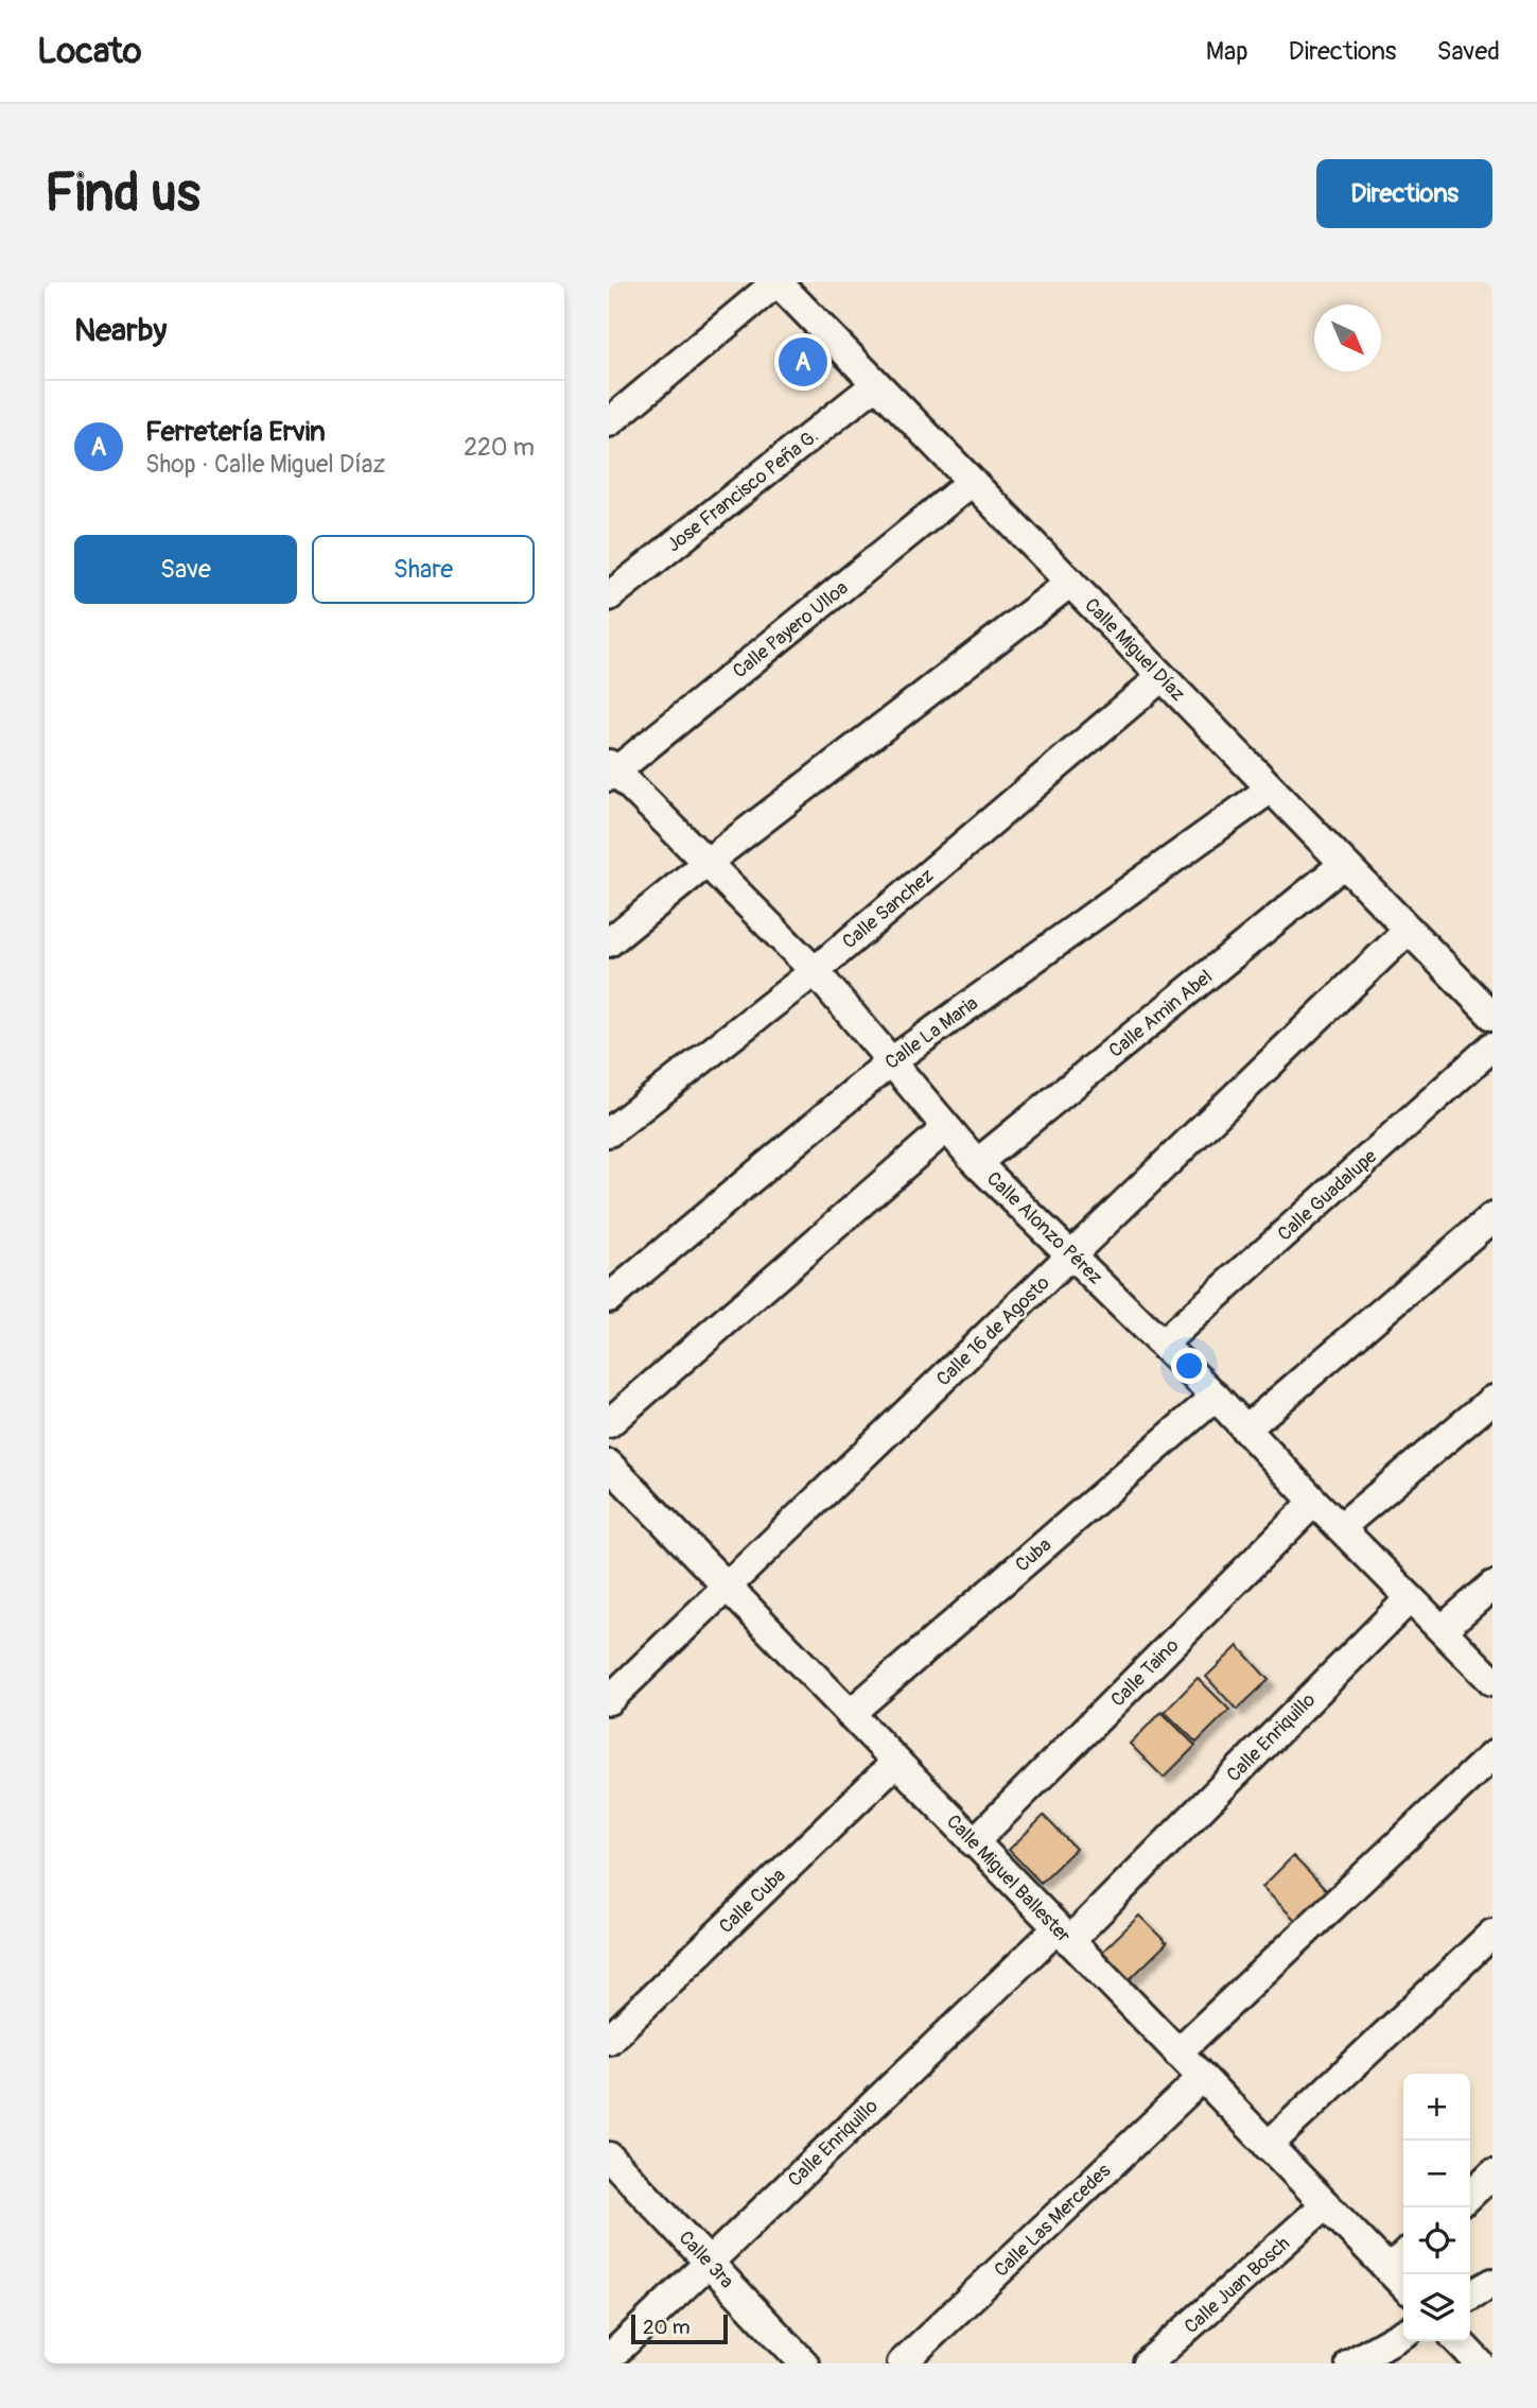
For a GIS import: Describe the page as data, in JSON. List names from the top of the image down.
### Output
{
  "streets": {
    "street": [
      "Jose Francisco Peña G.",
      "Calle Payero Ulloa",
      "Calle Miguel Díaz",
      "Calle Sanchez",
      "Calle Amin Abel",
      "Calle La Maria",
      "Calle Guadalupe",
      "Calle Alonzo Pérez",
      "Calle 16 de Agosto",
      "Cuba",
      "Calle Taino",
      "Calle Enriquillo",
      "Calle Miguel Ballester",
      "Calle Cuba",
      "Calle Las Mercedes",
      "Calle 3ra",
      "Calle Juan Bosch"
    ]
  },
  "crossings": [
    ["Jose Francisco Peña G.", "Calle Miguel Díaz"],
    ["Calle Payero Ulloa", "Calle Miguel Díaz"],
    ["Calle Payero Ulloa", "Calle Alonzo Pérez"],
    ["Calle Miguel Díaz", "Calle Sanchez"],
    ["Calle Miguel Díaz", "Calle Amin Abel"],
    ["Calle Miguel Díaz", "Calle La Maria"],
    ["Calle Miguel Díaz", "Calle 16 de Agosto"],
    ["Calle Sanchez", "Calle Alonzo Pérez"],
    ["Calle Amin Abel", "Calle Alonzo Pérez"],
    ["Calle La Maria", "Calle Alonzo Pérez"],
    ["Calle Guadalupe", "Calle Alonzo Pérez"],
    ["Calle Alonzo Pérez", "Calle 16 de Agosto"],
    ["Calle Alonzo Pérez", "Cuba"],
    ["Calle Alonzo Pérez", "Calle Taino"],
    ["Calle Alonzo Pérez", "Calle Enriquillo"],
    ["Calle 16 de Agosto", "Calle Miguel Ballester"],
    ["Cuba", "Calle Miguel Ballester"],
    ["Calle Taino", "Calle Miguel Ballester"],
    ["Calle Enriquillo", "Calle Miguel Ballester"],
    ["Calle Enriquillo", "Calle 3ra"],
    ["Calle Miguel Ballester", "Calle Cuba"],
    ["Calle Miguel Ballester", "Calle Las Mercedes"],
    ["Calle Miguel Ballester", "Calle Juan Bosch"]
  ],
  "scale_bar": "20 m",
  "north": "bottom right",
  "page": {
    "header": "Locato",
    "nav": ["Map", "Directions", "Saved"],
    "buttons": [
      "Directions",
      ["Save", "Share"]
    ],
    "title": "Find us",
    "heading": "Nearby",
    "pins": "A",
    "list": [
      {
        "mark": "A",
        "name": "Ferretería Ervin",
        "note": "Shop · Calle Miguel Díaz",
        "value": "220 m"
      }
    ],
    "map_buttons": ["+", "−"],
    "scale": "20 m"
  }
}
